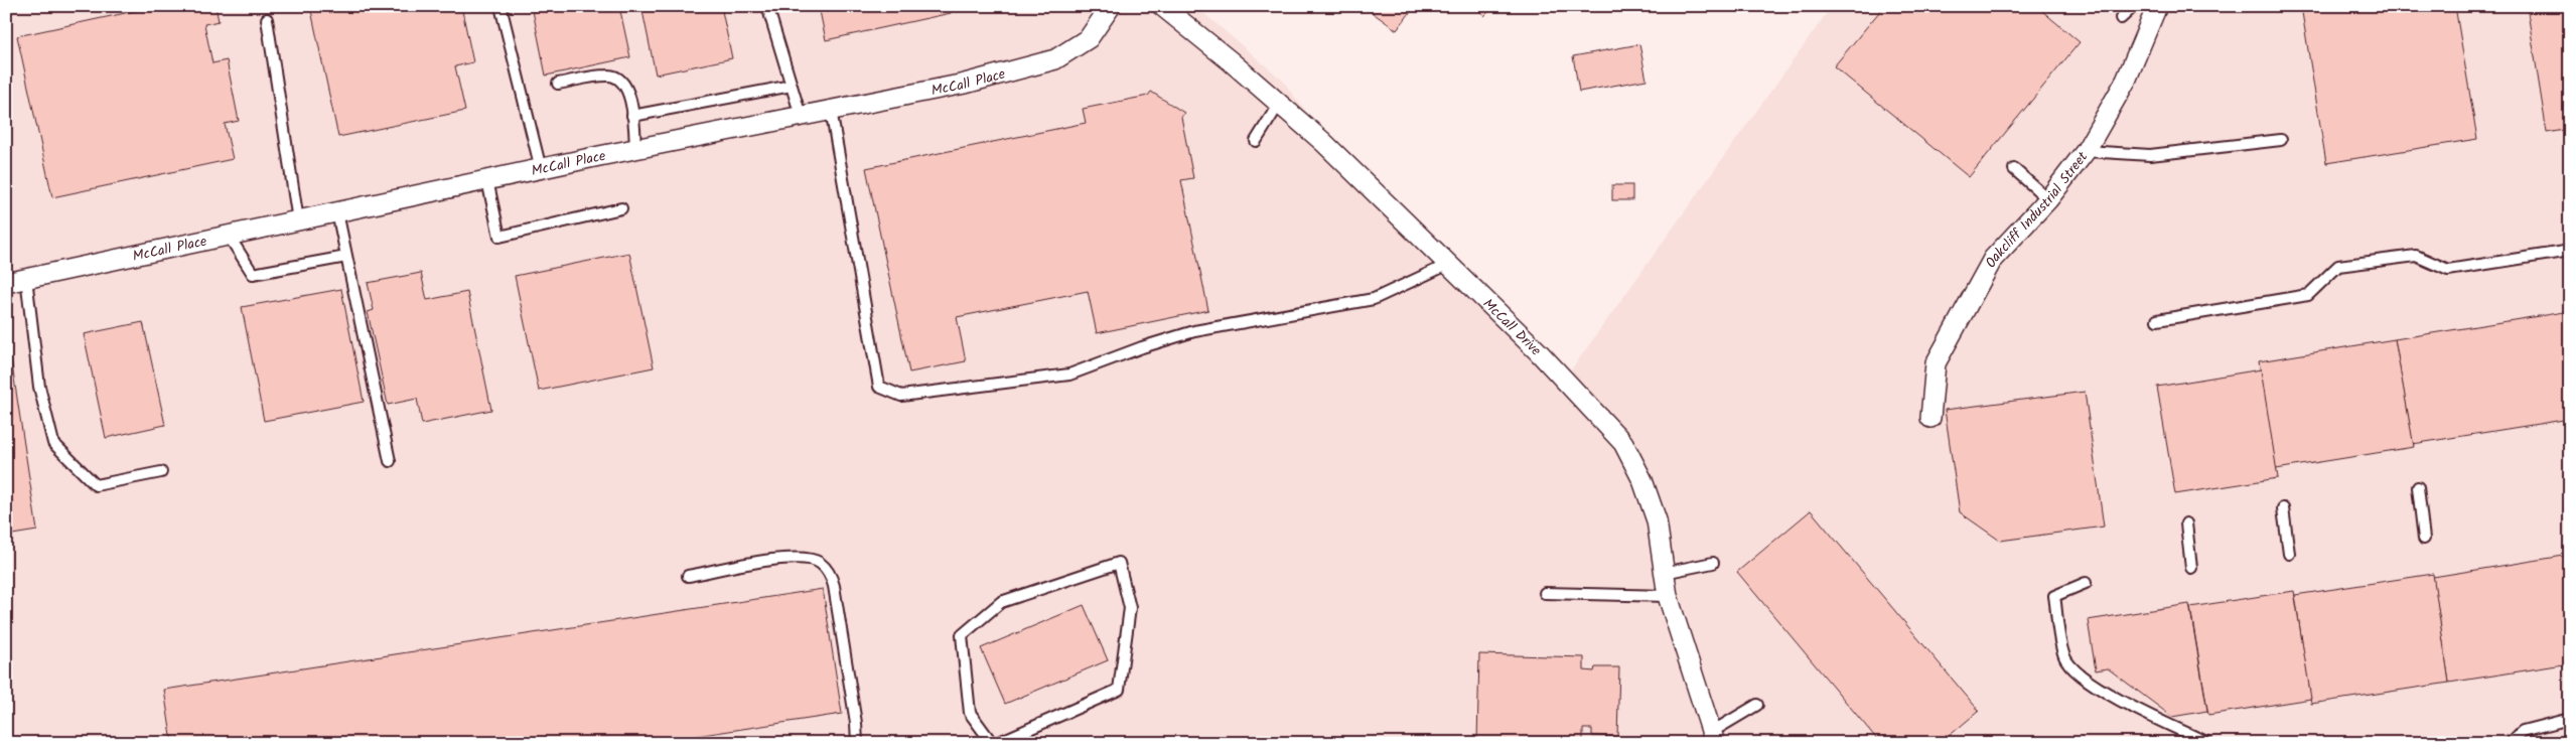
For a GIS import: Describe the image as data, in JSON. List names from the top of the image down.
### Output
{
  "streets": {
    "street": ["McCall Place", "Oakcliff Industrial Street", "McCall Drive"]
  }
}
